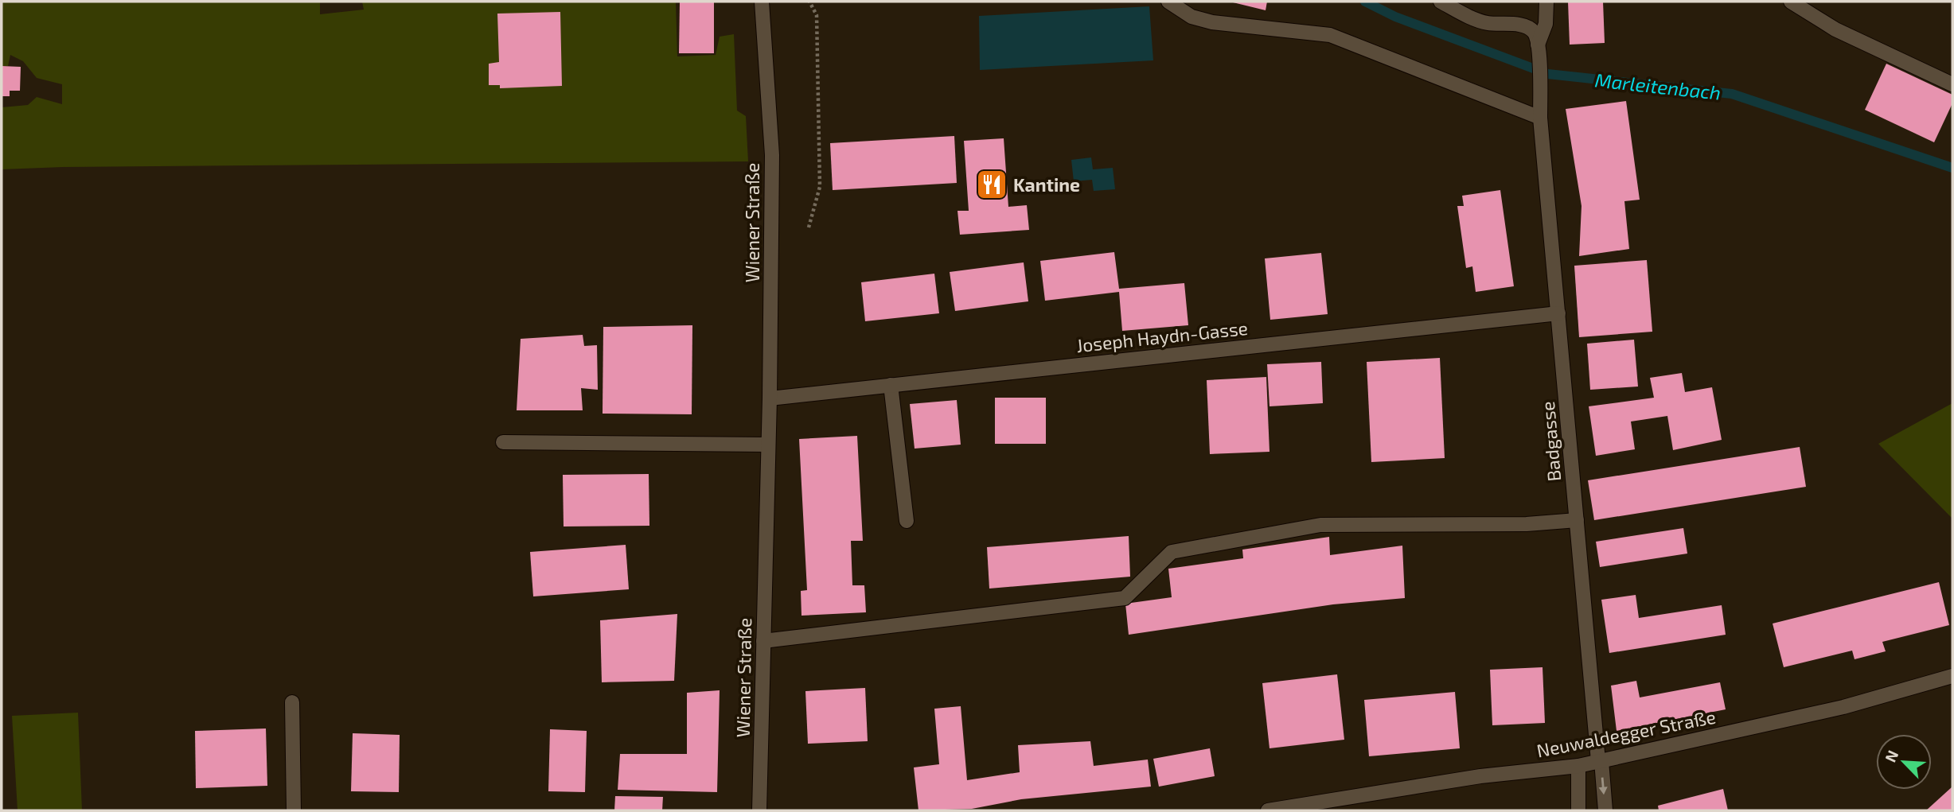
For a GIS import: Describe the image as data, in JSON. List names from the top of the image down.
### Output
{
  "streets": {
    "street": [
      "Wiener Straße",
      "Joseph Haydn-Gasse",
      "Badgasse",
      "Neuwaldegger Straße"
    ]
  },
  "crossings": [
    ["Wiener Straße", "Joseph Haydn-Gasse"],
    ["Joseph Haydn-Gasse", "Badgasse"],
    ["Badgasse", "Neuwaldegger Straße"]
  ],
  "water": ["Marleitenbach"],
  "places": {
    "restaurant": ["Kantine"]
  },
  "north": "top left"
}
